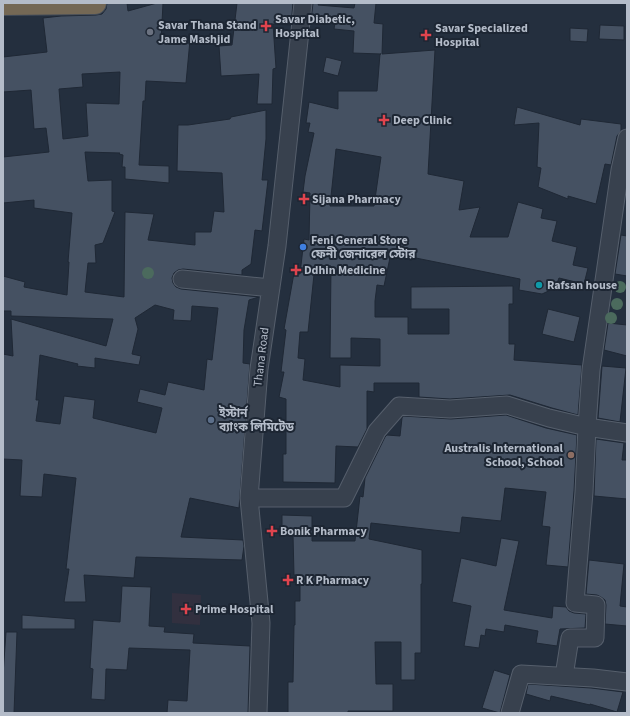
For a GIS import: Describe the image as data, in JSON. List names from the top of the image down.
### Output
{
  "streets": {
    "street": ["Thana Road"]
  },
  "places": {
    "health": [
      "Savar Diabetic, Hospital",
      "Savar Specialized Hospital",
      "Deep Clinic",
      "Sijana Pharmacy",
      "Ddhin Medicine",
      "Bonik Pharmacy",
      "R K Pharmacy",
      "Prime Hospital"
    ],
    "other": [
      "Savar Thana Stand Jame Mashjid",
      "Feni General Store ফেনী জেনারেল স্টোর",
      "Rafsan house",
      "ইস্টার্ন ব্যাংক লিমিটেড",
      "Australis International School, School"
    ]
  }
}
